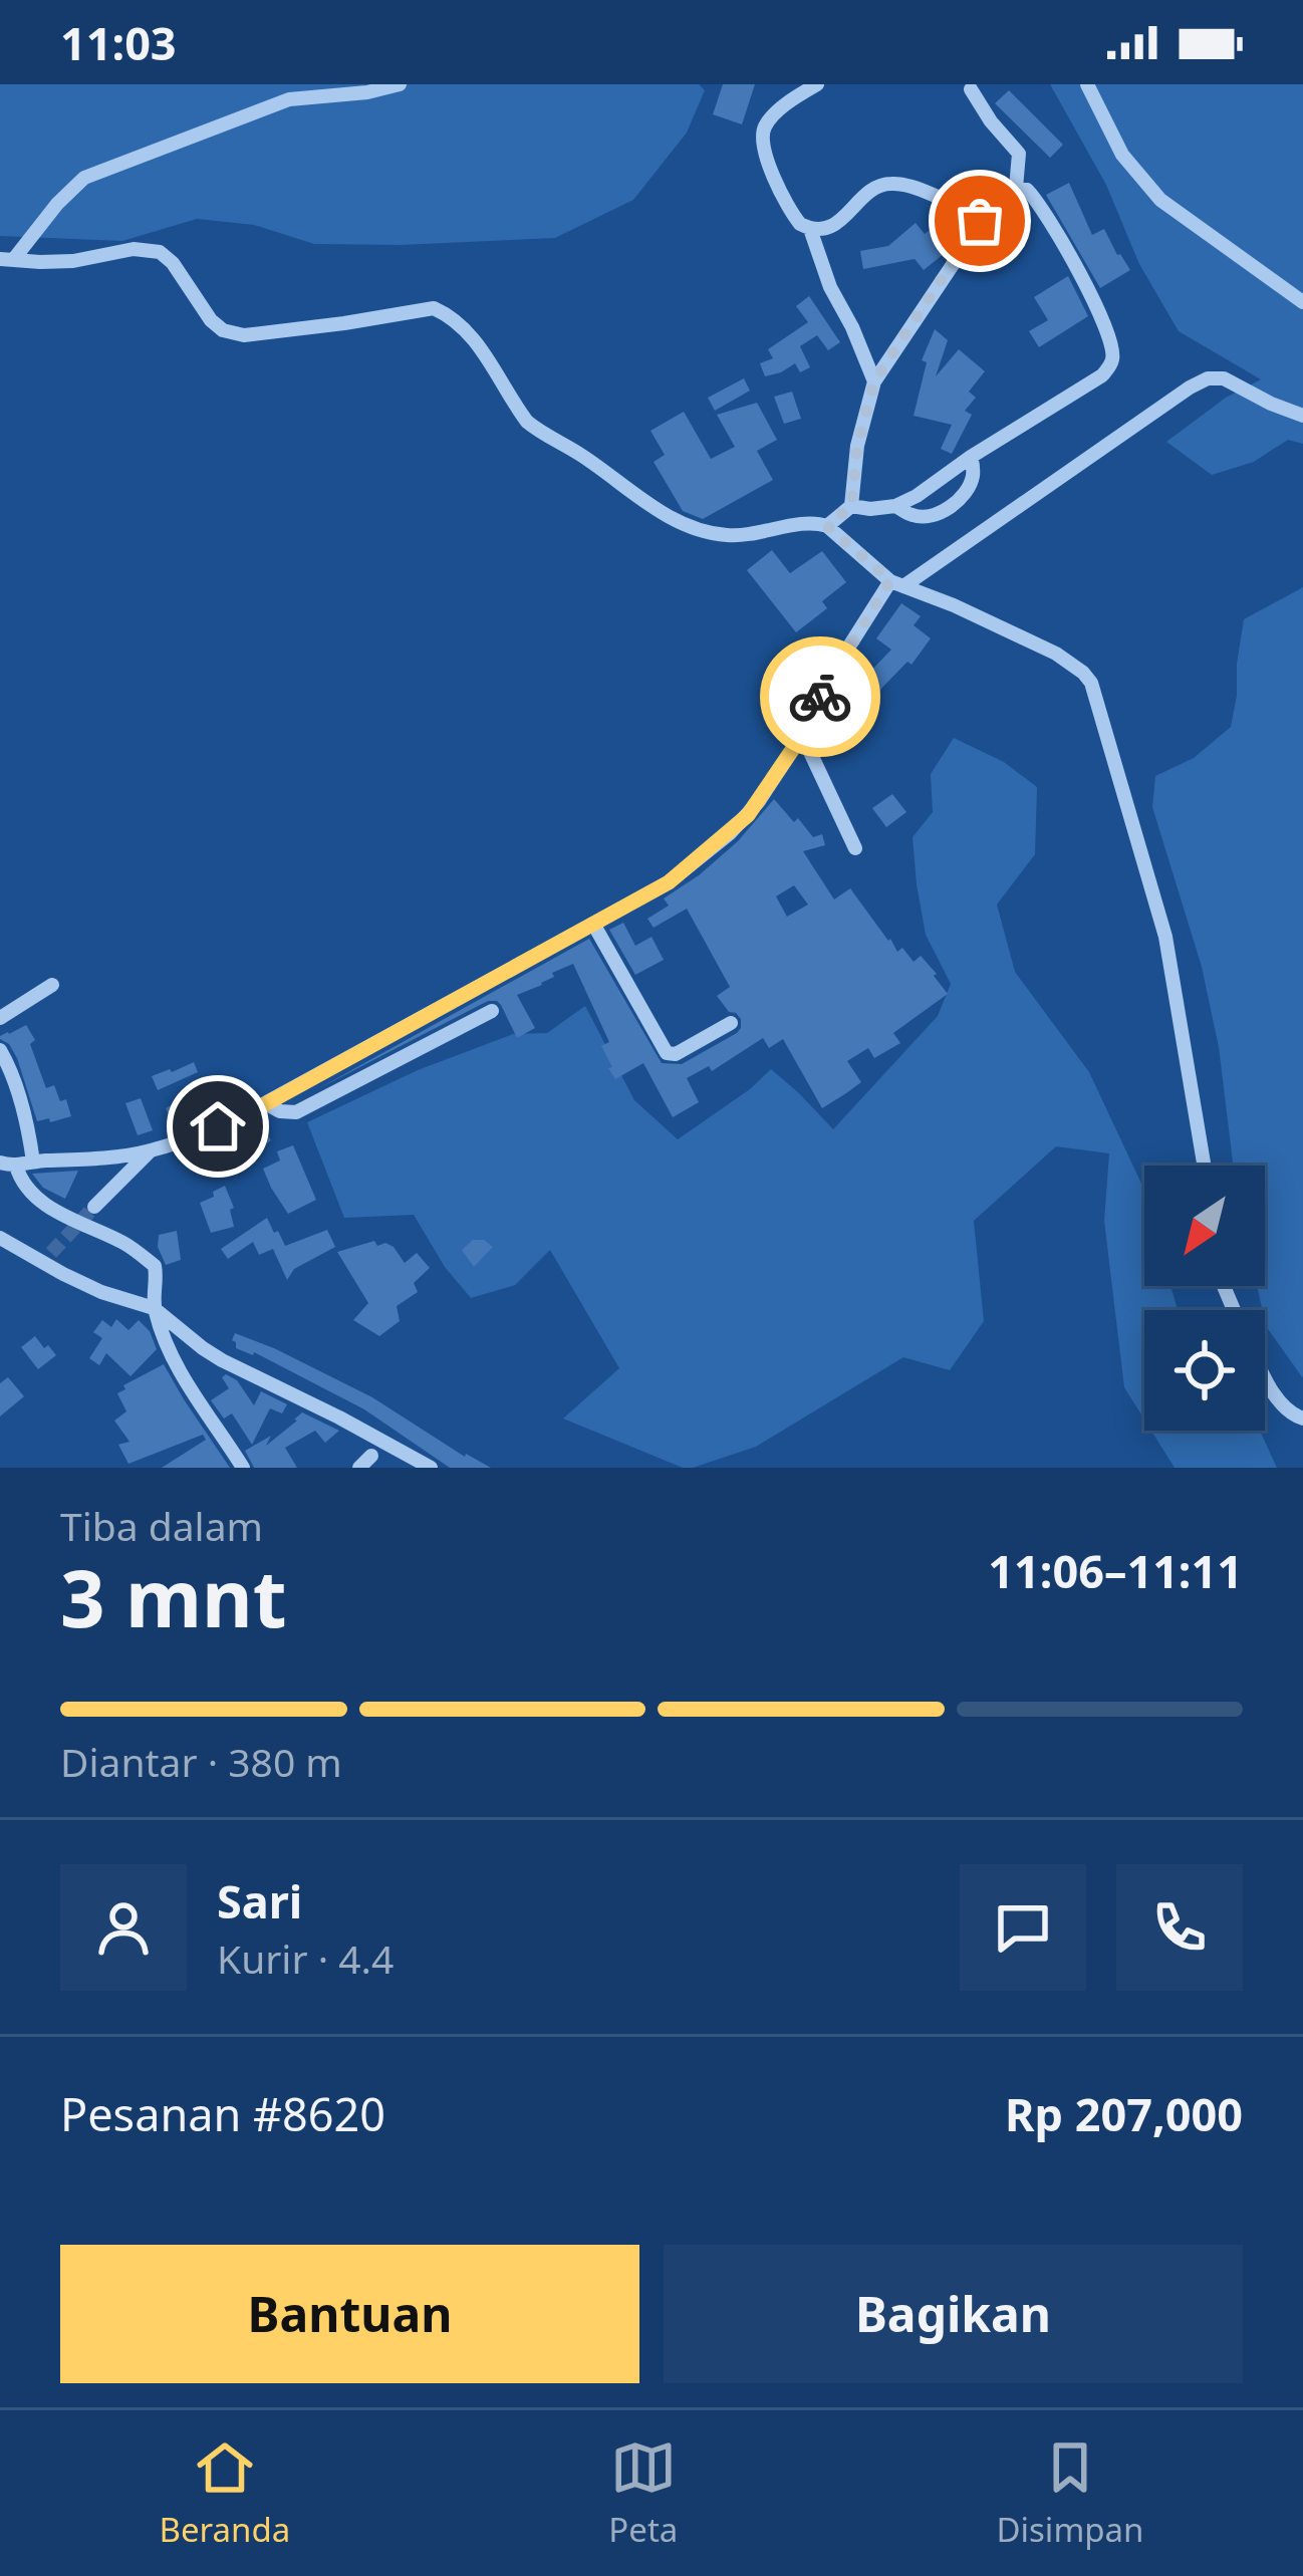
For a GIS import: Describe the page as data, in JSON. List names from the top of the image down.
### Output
{
  "north": "bottom left",
  "page": {
    "status": "11:03",
    "heading": ["3 mnt", "Tiba dalam", "11:06–11:11"],
    "panel": [
      "Sari",
      "Kurir · 4.4",
      "Pesanan #8620",
      "Rp 207,000"
    ],
    "bar": "Diantar · 380 m",
    "buttons": ["Bantuan", "Bagikan"],
    "tabs": ["Beranda", "Peta", "Disimpan"]
  }
}
